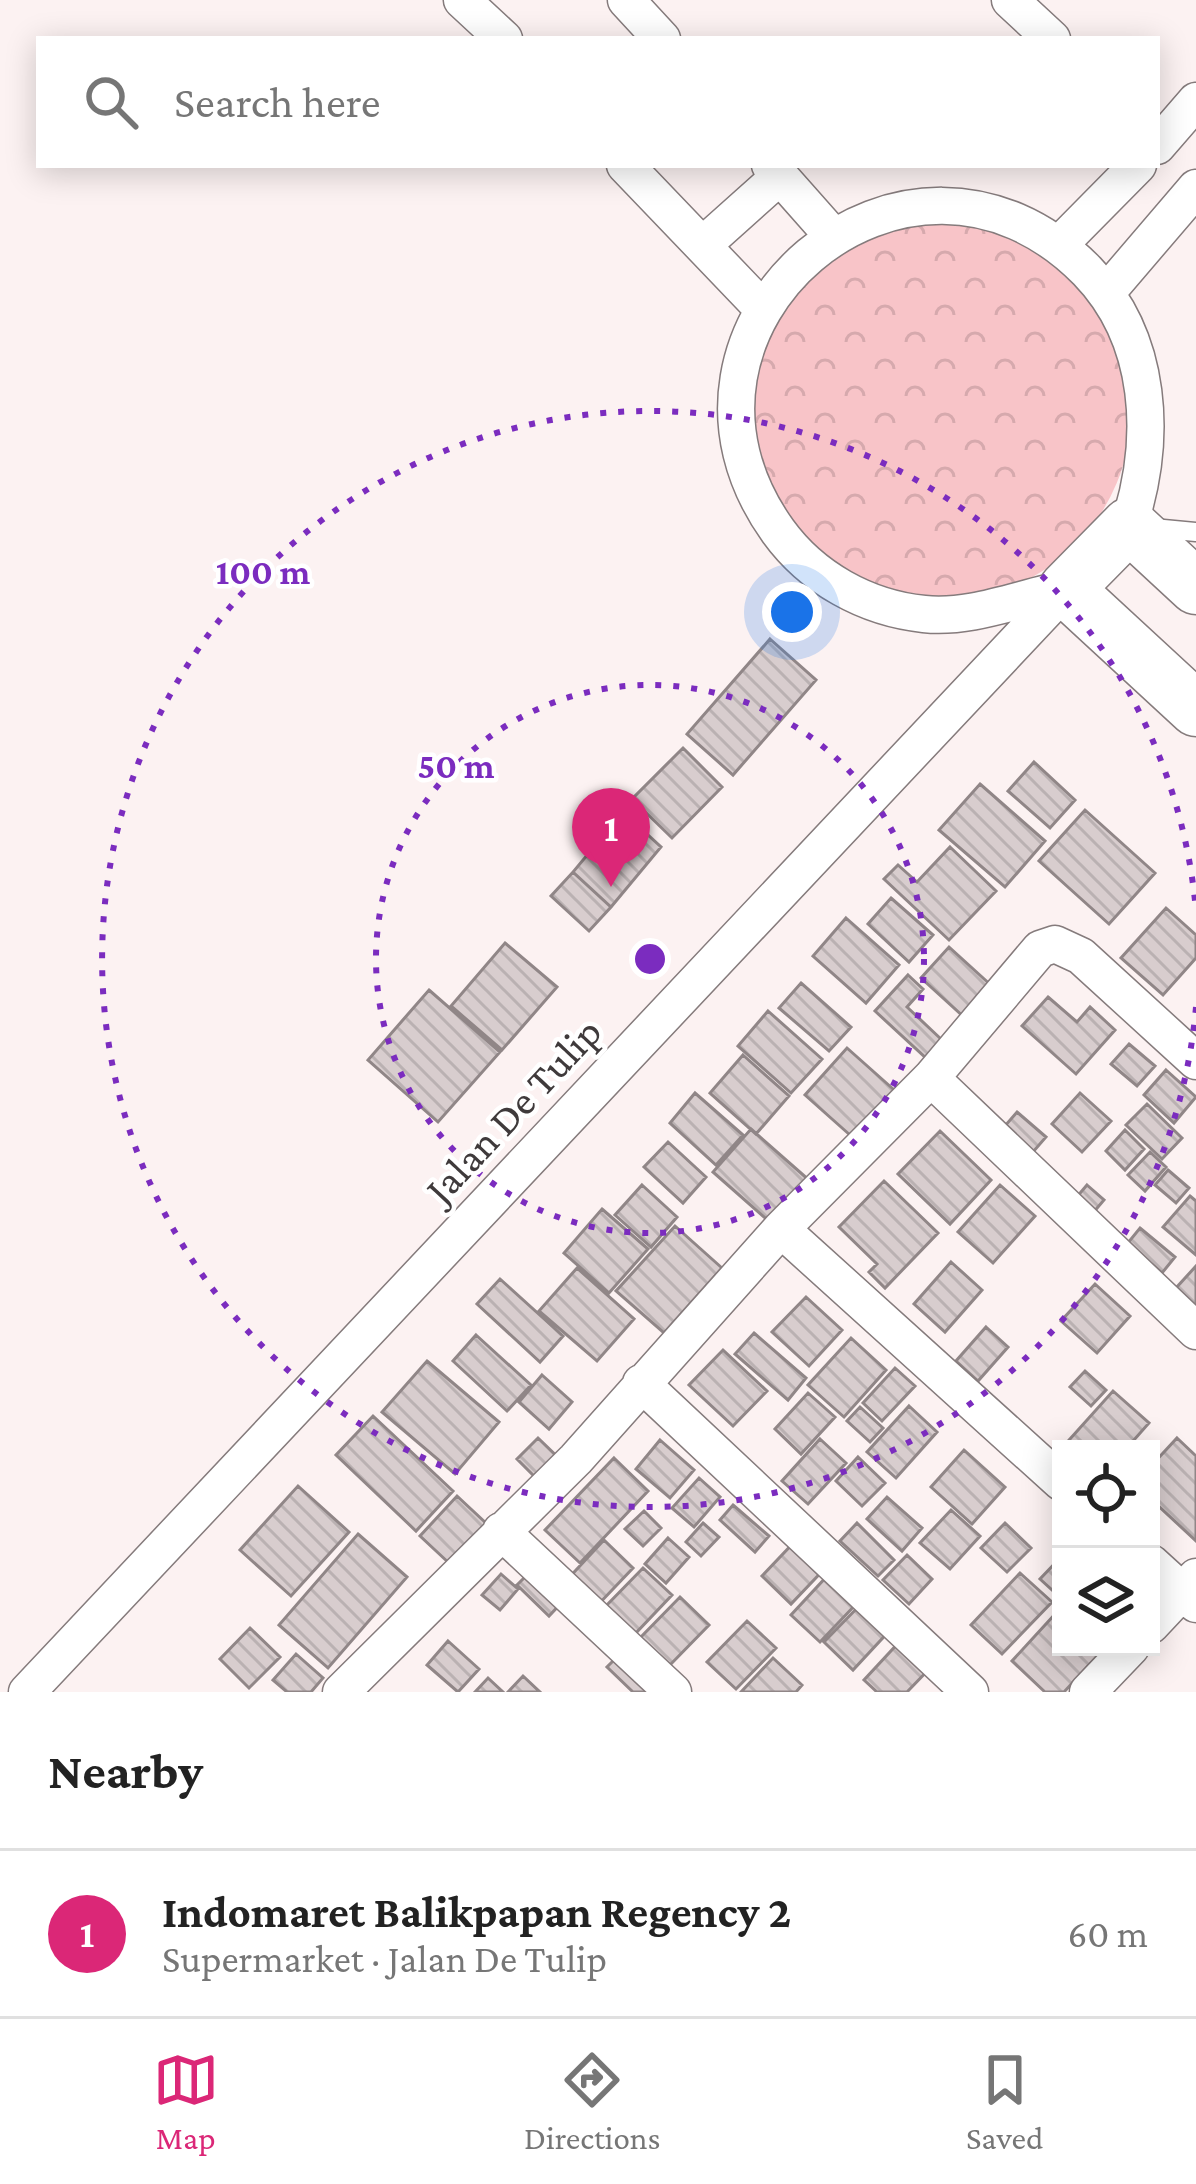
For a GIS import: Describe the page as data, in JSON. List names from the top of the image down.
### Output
{
  "streets": {
    "street": ["Jalan De Tulip"]
  },
  "page": {
    "search": "Search here",
    "pins": "1",
    "heading": "Nearby",
    "list": [
      {
        "mark": "1",
        "name": "Indomaret Balikpapan Regency 2",
        "note": "Supermarket · Jalan De Tulip",
        "value": "60 m"
      }
    ],
    "nav": ["Map", "Directions", "Saved"]
  },
  "rings": ["100 m", "50 m"]
}
